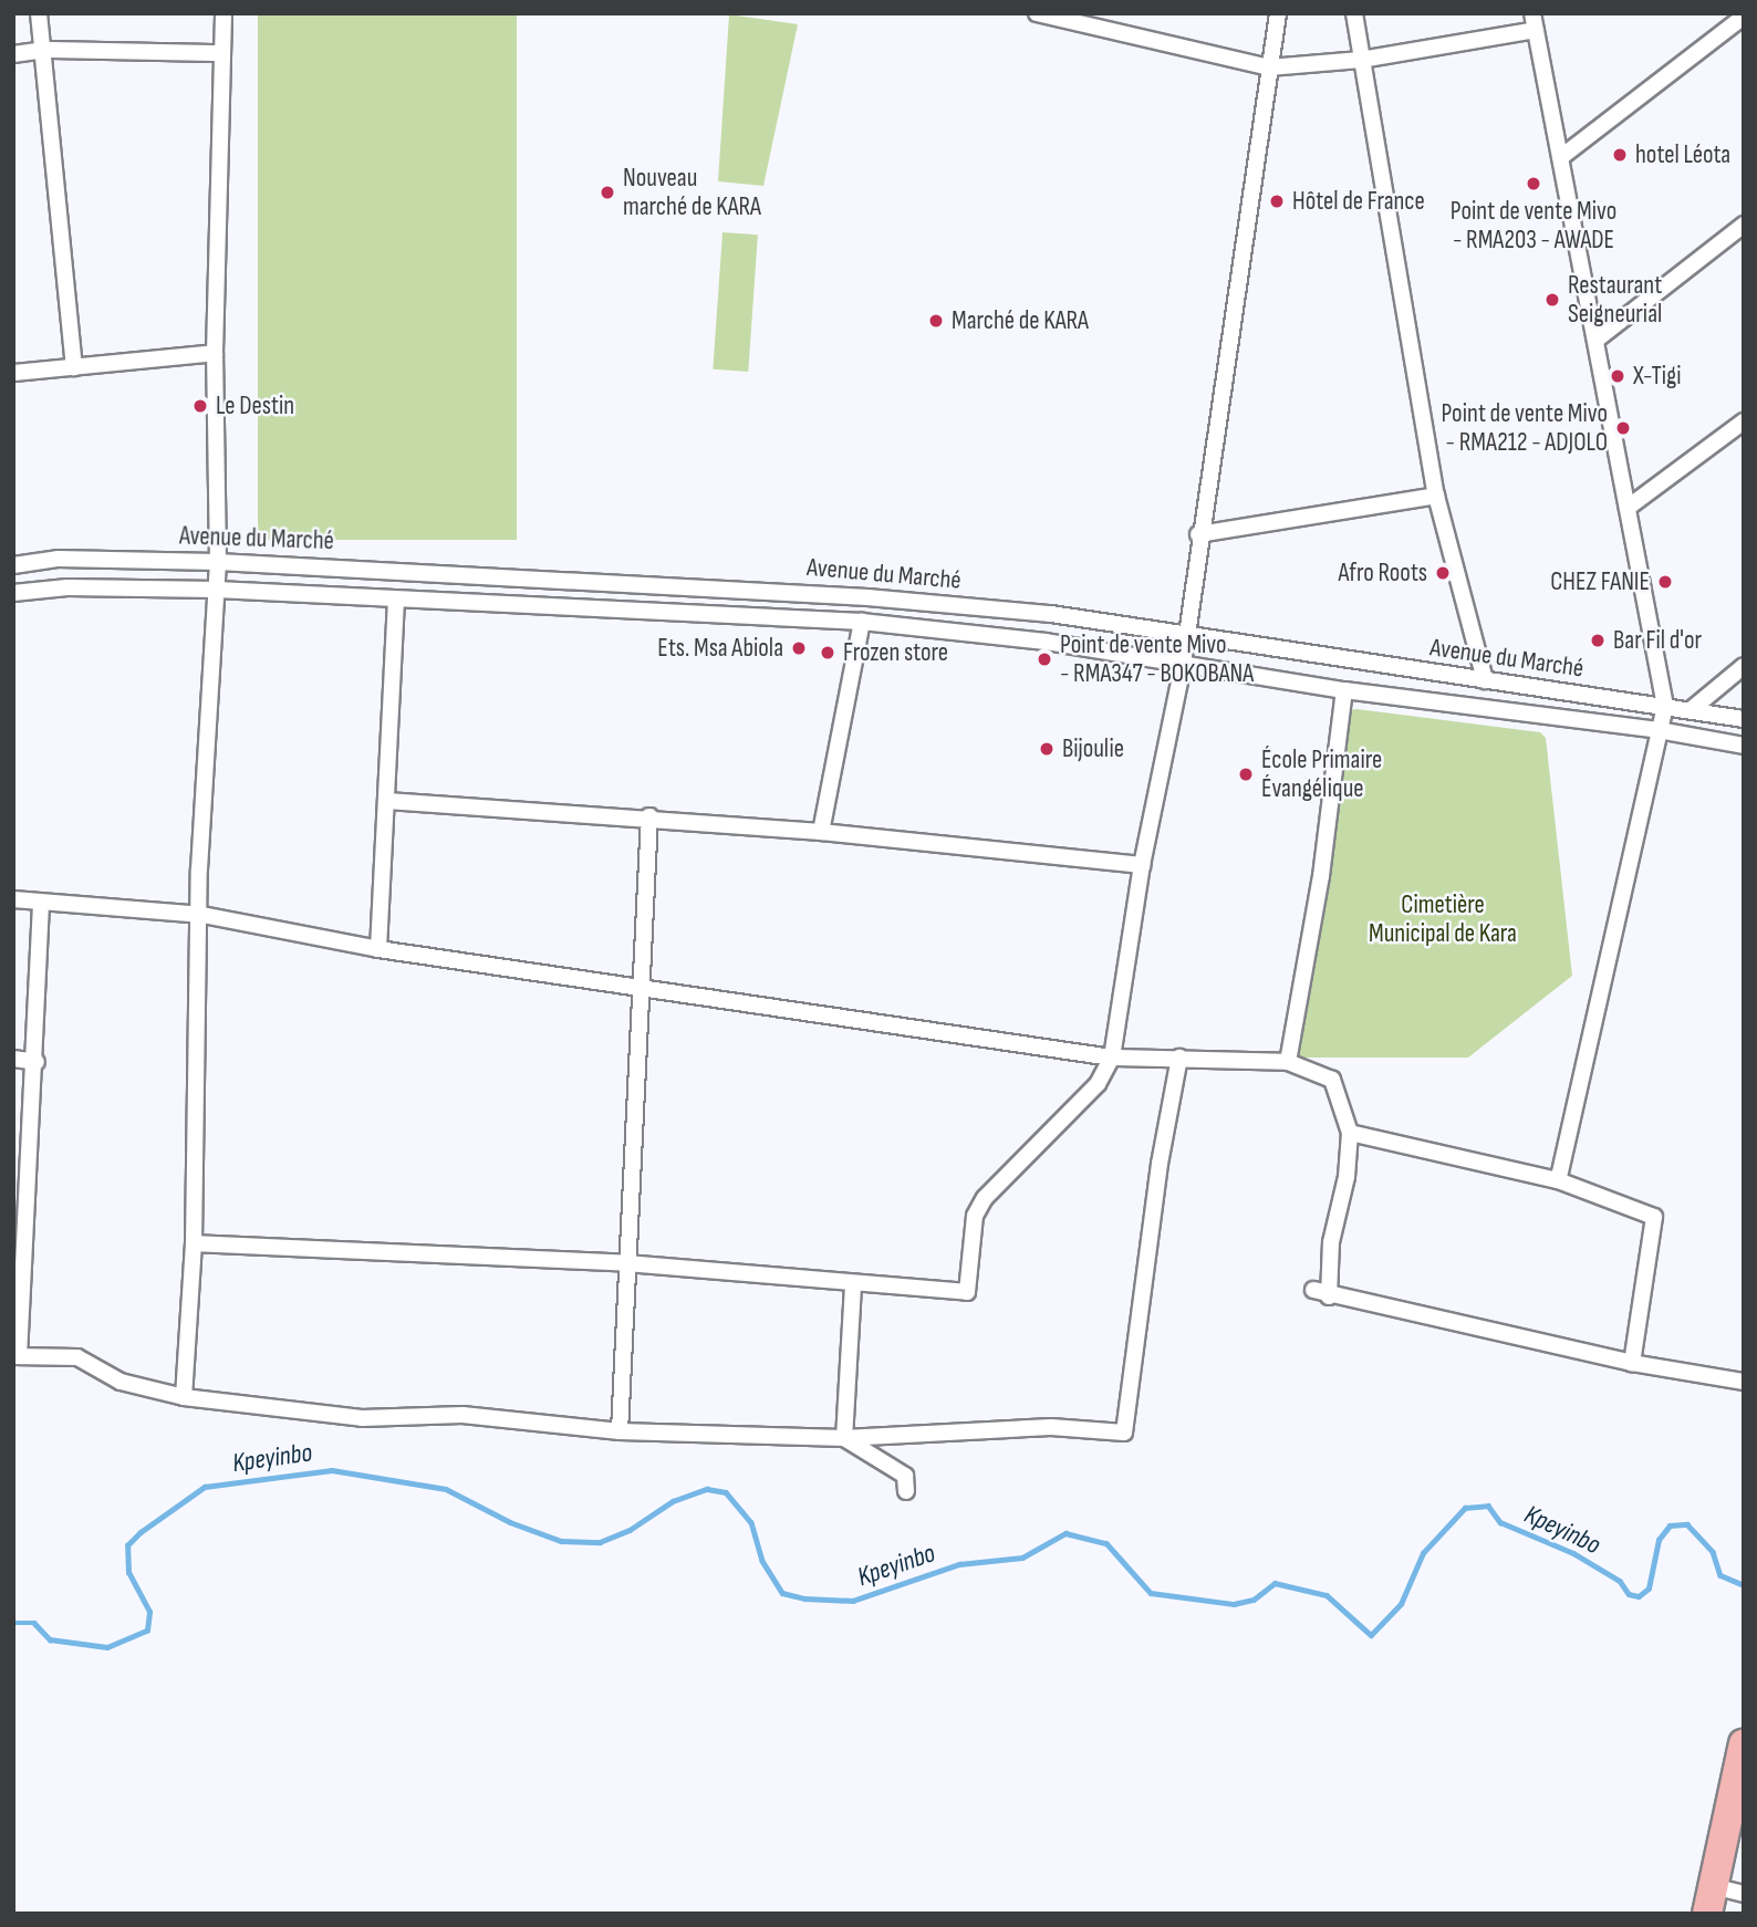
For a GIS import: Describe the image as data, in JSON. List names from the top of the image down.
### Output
{
  "streets": {
    "street": ["Avenue du Marché"]
  },
  "water": ["Kpeyinbo"],
  "parks": ["Cimetière Municipal de Kara"],
  "places": [
    "hotel Léota",
    "Point de vente Mivo - RMA203 - AWADE",
    "Nouveau marché de KARA",
    "Hôtel de France",
    "Restaurant Seigneurial",
    "Marché de KARA",
    "X-Tigi",
    "Le Destin",
    "Point de vente Mivo - RMA212 - ADJOLO",
    "Afro Roots",
    "CHEZ FANIE",
    "Bar Fil d'or",
    "Ets. Msa Abiola",
    "Frozen store",
    "Point de vente Mivo - RMA347 - BOKOBANA",
    "Bijoulie",
    "École Primaire Évangélique"
  ]
}
